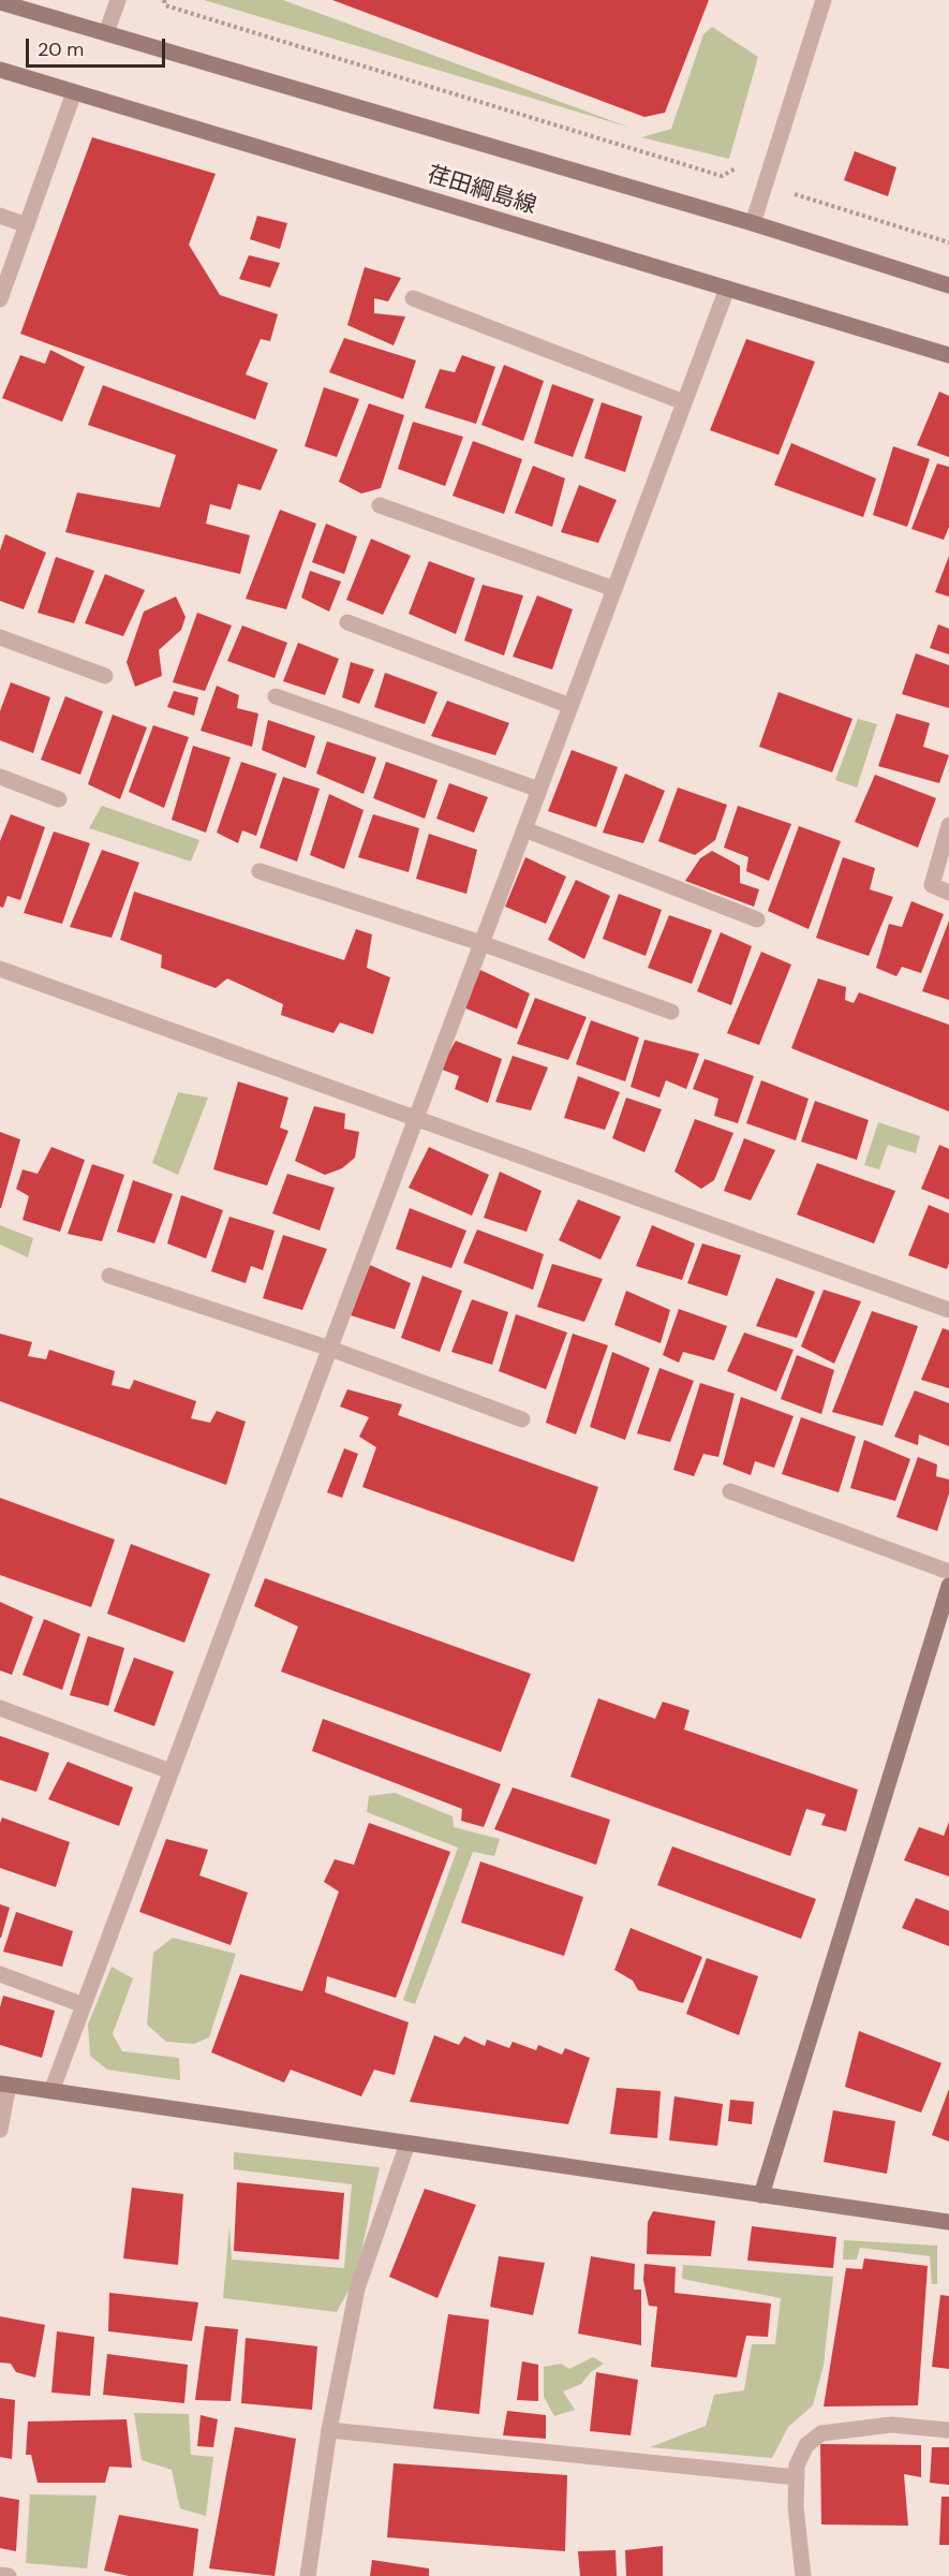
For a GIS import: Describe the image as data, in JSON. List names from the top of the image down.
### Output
{
  "streets": {
    "main road": ["荏田綱島線"]
  },
  "scale_bar": "20 m"
}
